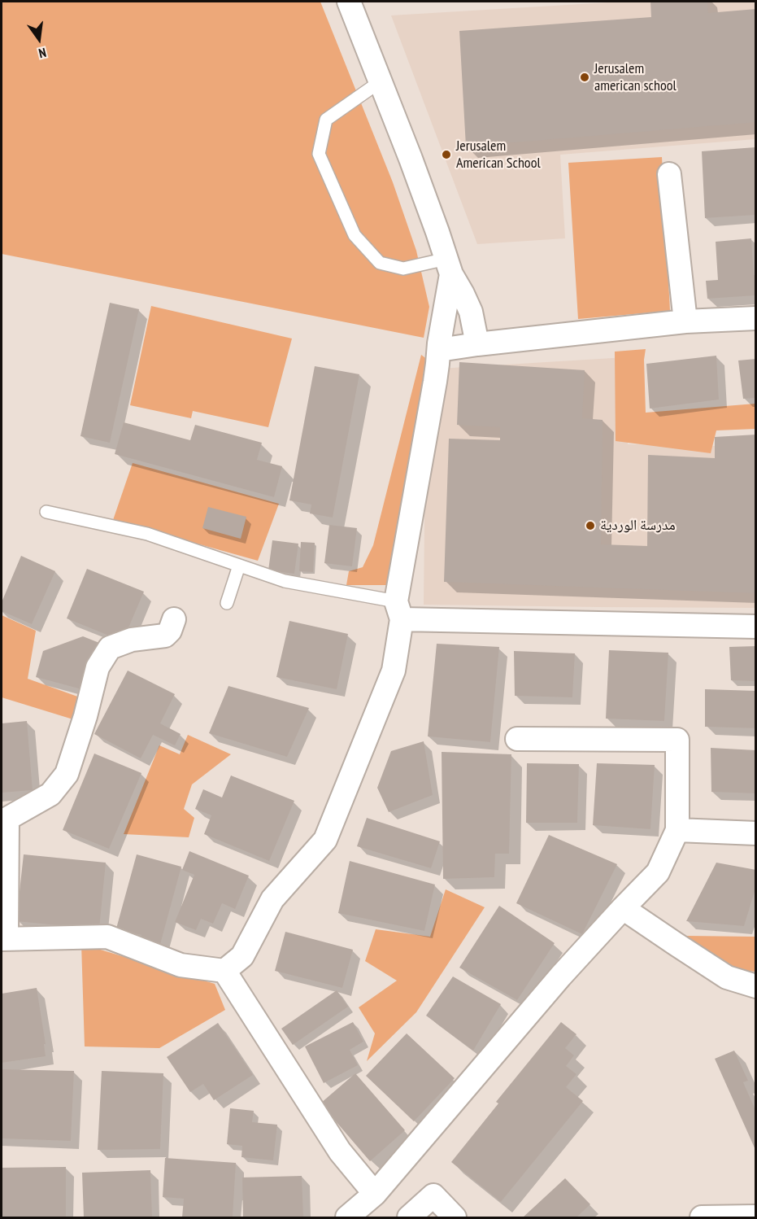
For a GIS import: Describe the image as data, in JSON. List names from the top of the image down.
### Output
{
  "places": ["Jerusalem american school", "Jerusalem American School", "مدرسة الوردية"],
  "north": "bottom"
}
